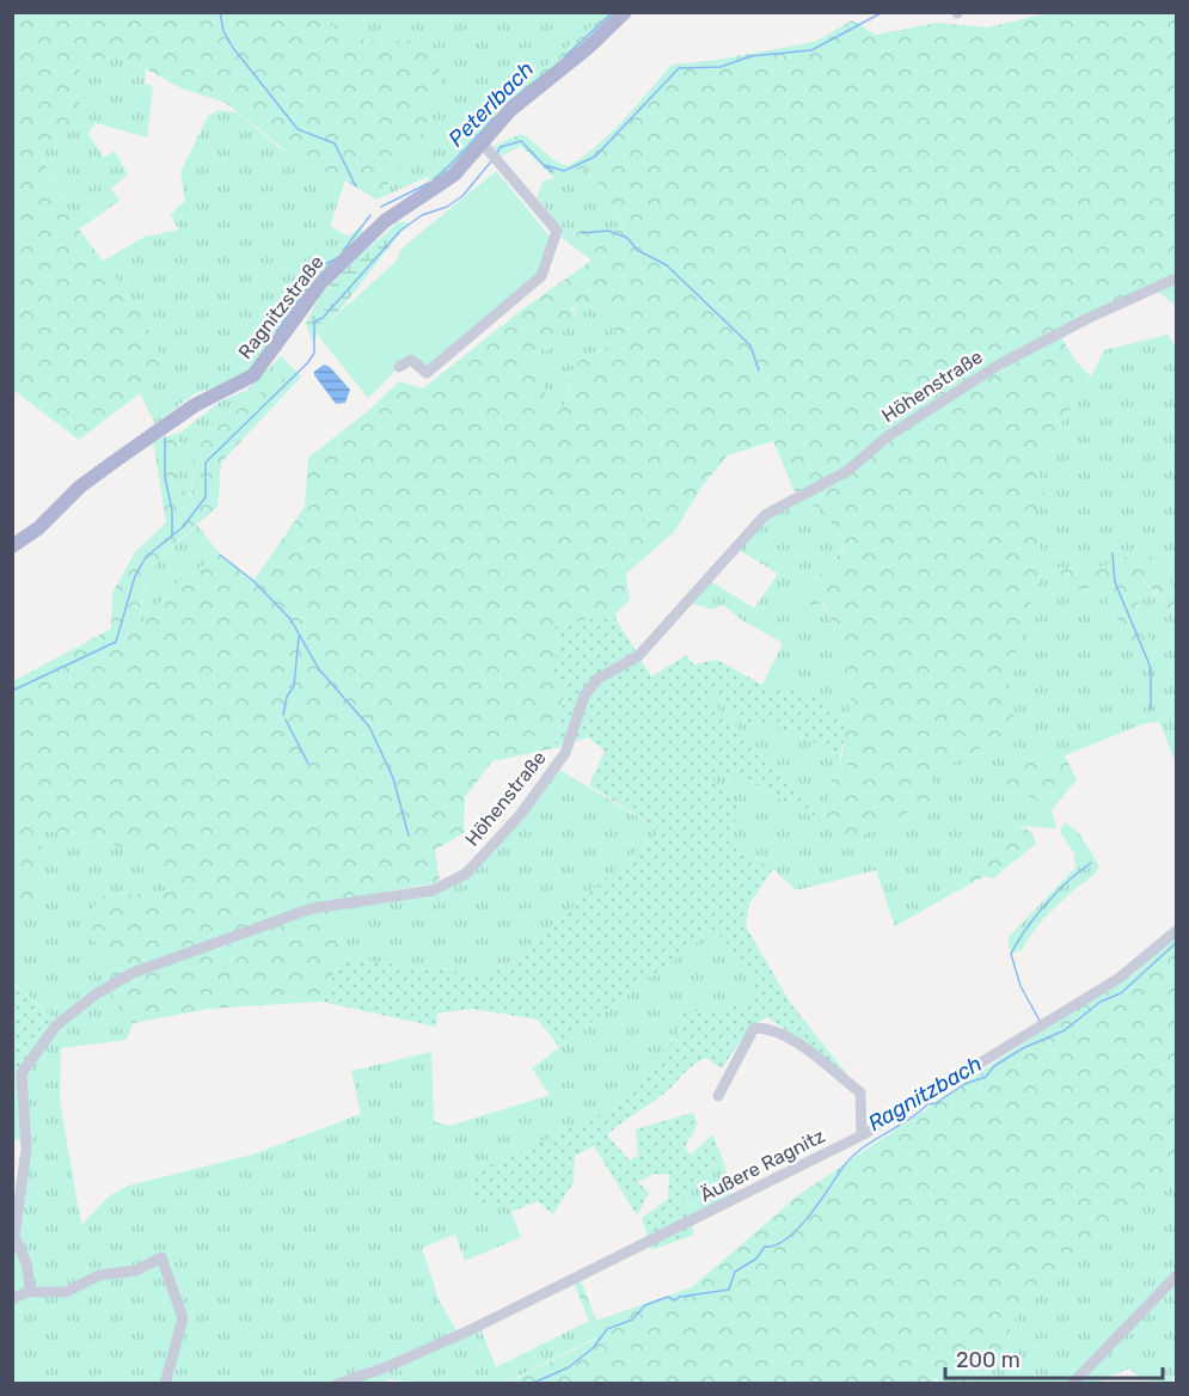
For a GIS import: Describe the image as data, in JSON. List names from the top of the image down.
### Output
{
  "streets": {
    "main road": ["Ragnitzstraße"],
    "street": ["Höhenstraße", "Äußere Ragnitz"]
  },
  "water": ["Peterlbach", "Ragnitzbach"],
  "scale_bar": "200 m"
}
